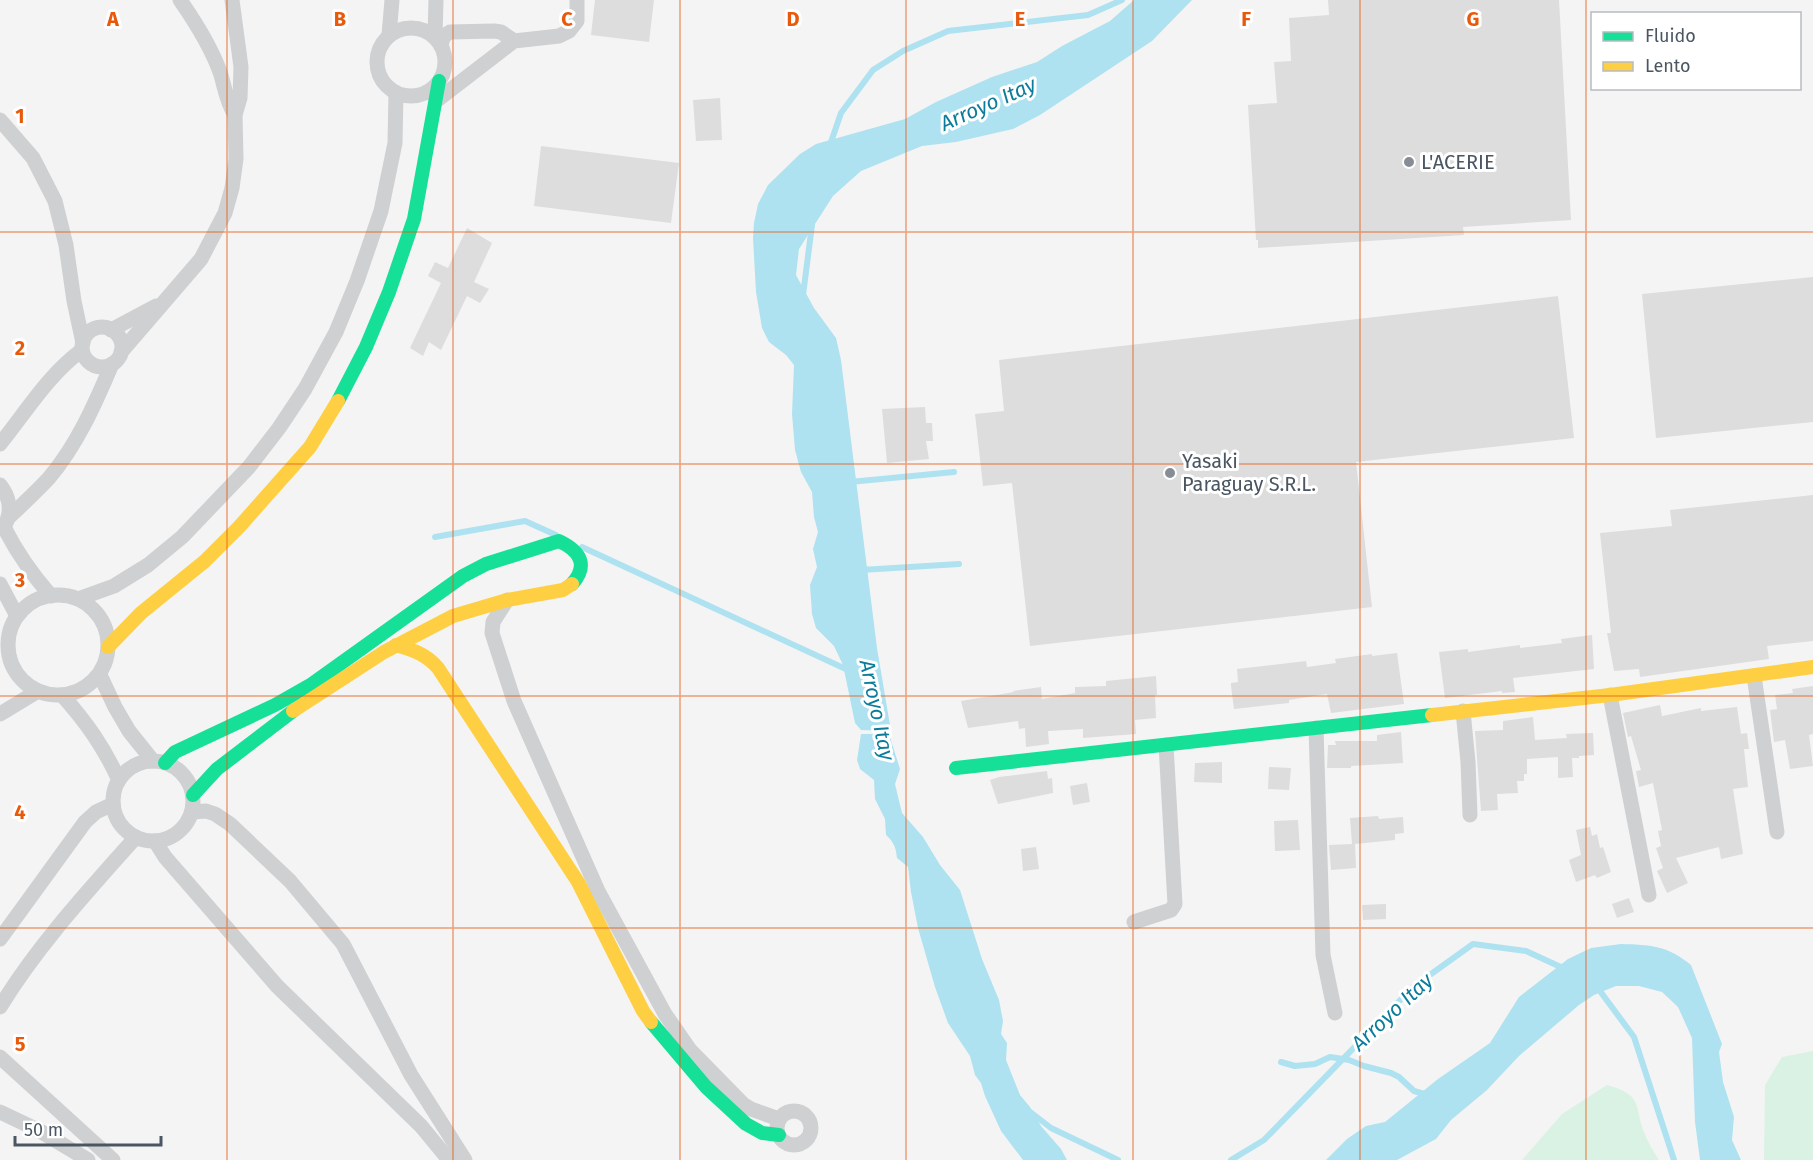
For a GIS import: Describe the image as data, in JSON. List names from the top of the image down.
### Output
{
  "water": ["Arroyo Itay"],
  "places": ["L'ACERIE", "Yasaki Paraguay S.R.L."],
  "legend": ["Fluido", "Lento"],
  "scale_bar": "50 m",
  "grid": {
    "columns": [
      "A",
      "B",
      "C",
      "D",
      "E",
      "F",
      "G"
    ],
    "rows": [
      "1",
      "2",
      "3",
      "4",
      "5"
    ]
  }
}
